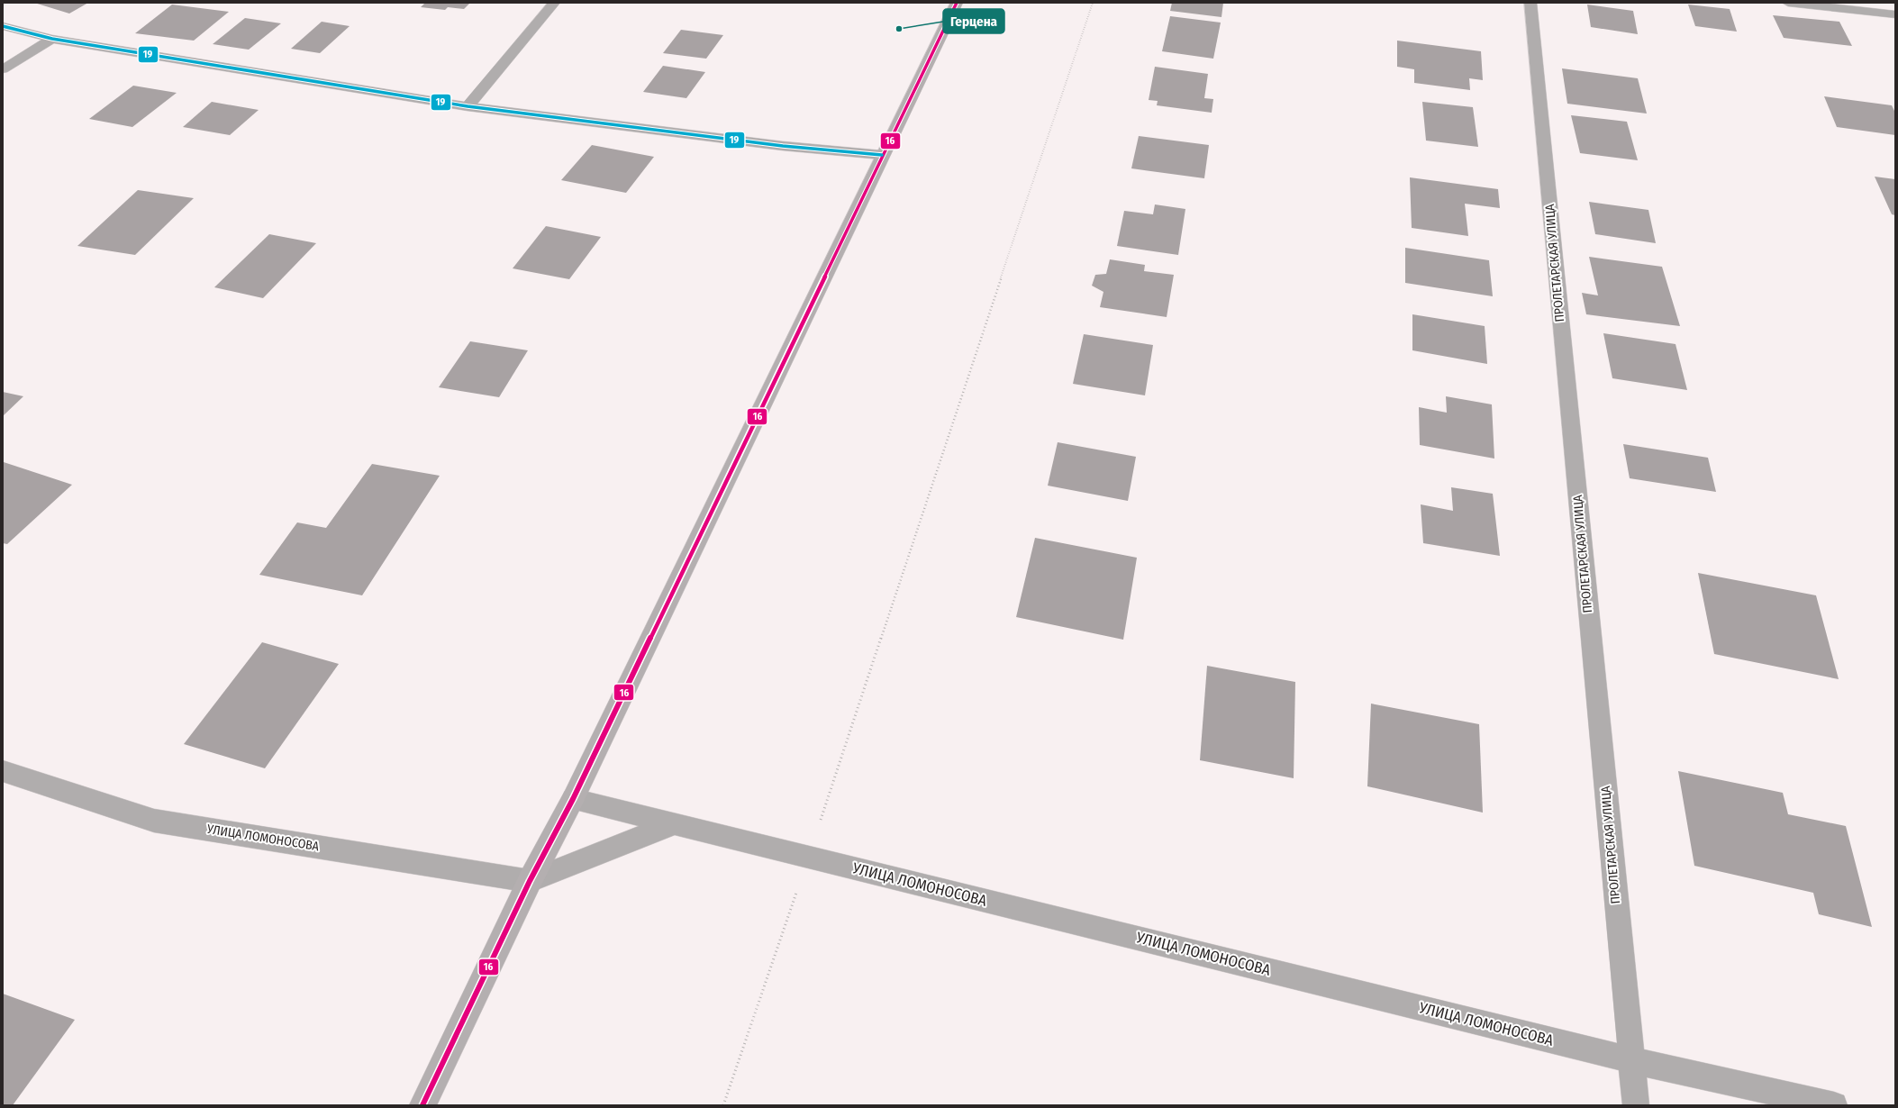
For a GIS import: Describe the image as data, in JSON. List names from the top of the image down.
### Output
{
  "streets": {
    "street": ["ПРОЛЕТАРСКАЯ УЛИЦА", "УЛИЦА ЛОМОНОСОВА"]
  },
  "crossings": [
    ["ПРОЛЕТАРСКАЯ УЛИЦА", "УЛИЦА ЛОМОНОСОВА"]
  ],
  "places": ["Герцена"],
  "lines": ["transit line 16", "transit line 19"]
}
